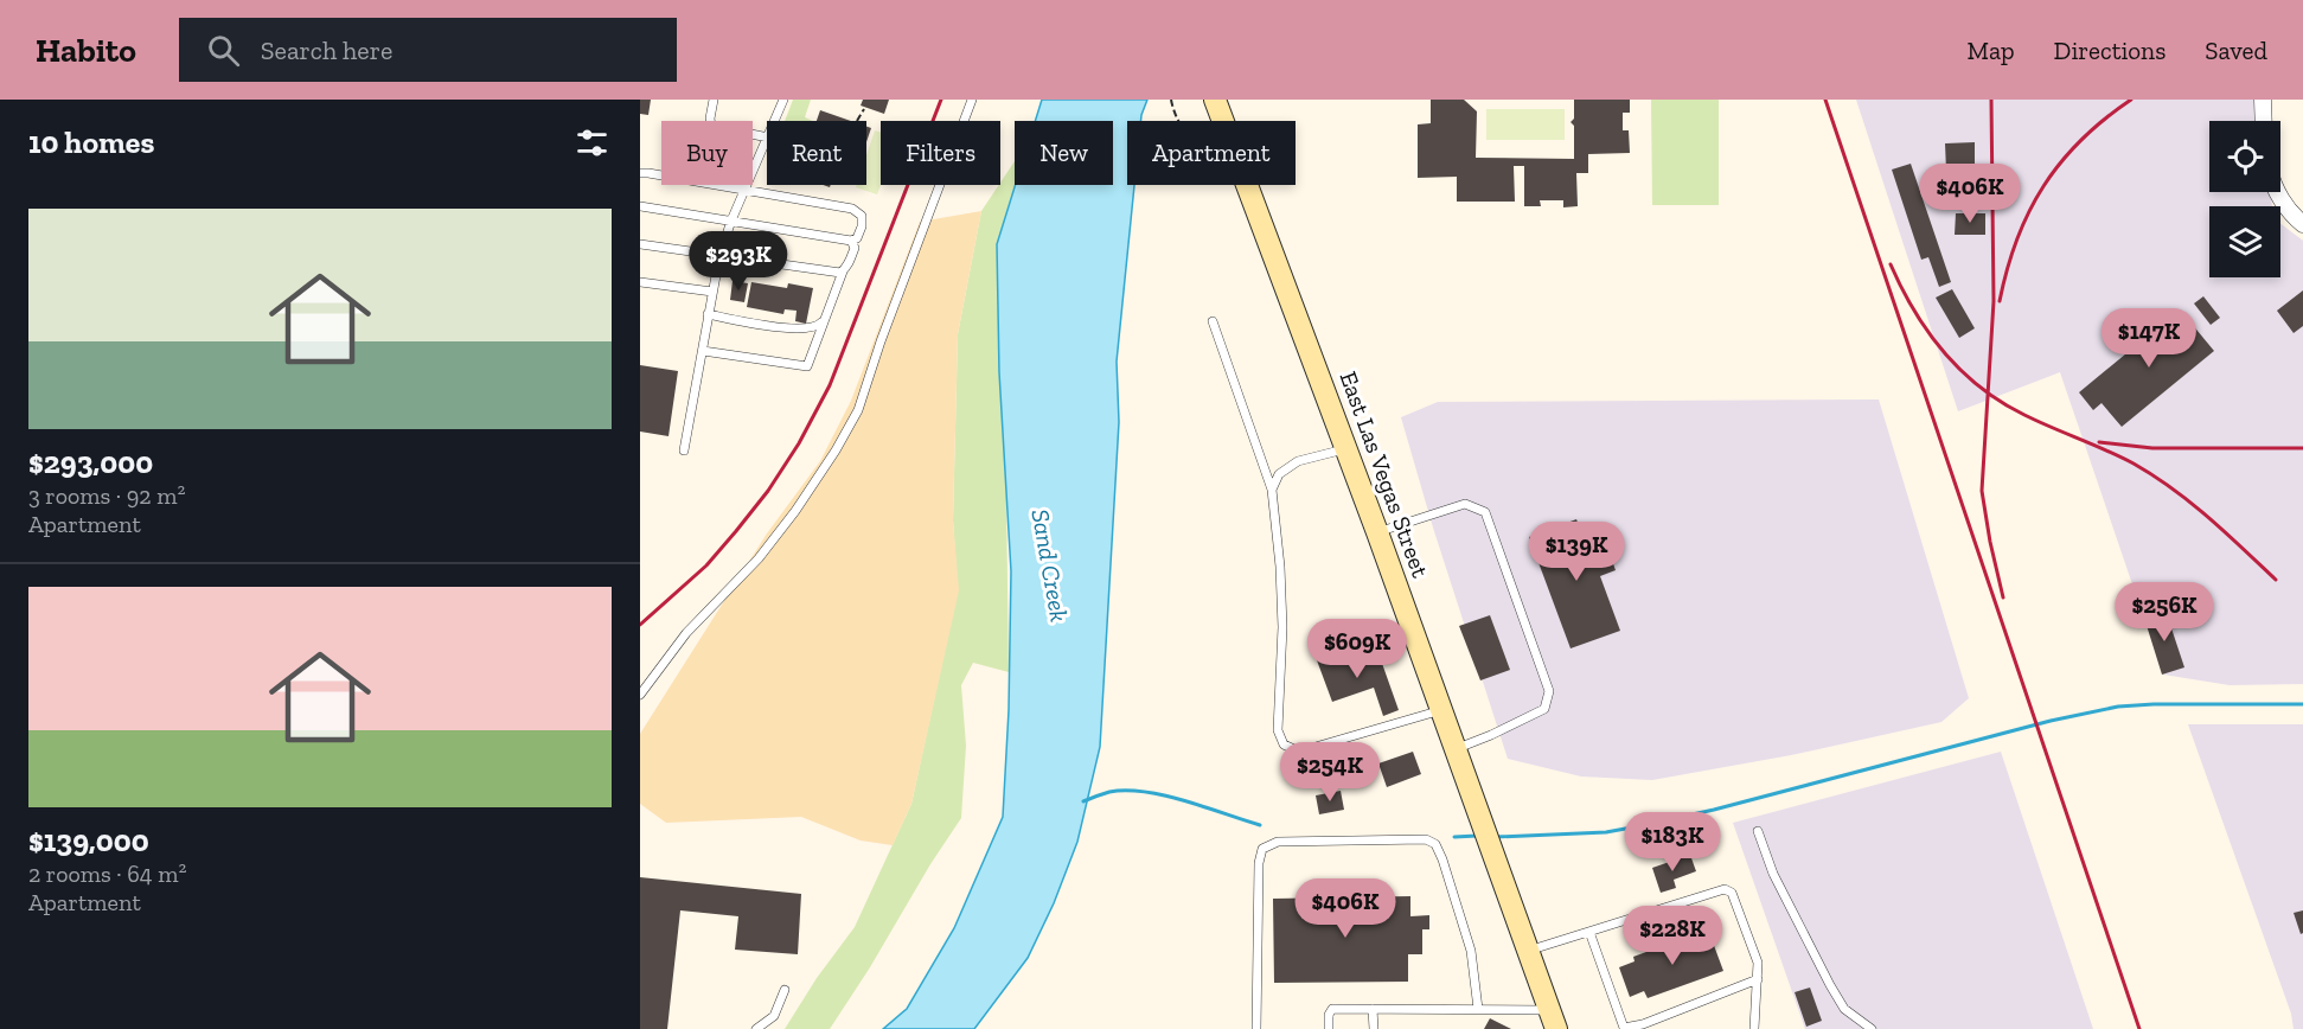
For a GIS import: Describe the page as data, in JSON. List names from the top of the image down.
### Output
{
  "streets": {
    "street": ["East Las Vegas Street"]
  },
  "water": ["Sand Creek"],
  "page": {
    "header": "Habito",
    "search": "Search here",
    "nav": ["Map", "Directions", "Saved"],
    "heading": "10 homes",
    "chip": [
      "Buy",
      "Rent",
      "Filters",
      "New",
      "Apartment"
    ],
    "price": [
      "$406K",
      "$293K",
      "$147K",
      "$139K",
      "$256K",
      "$609K",
      "$254K",
      "$183K",
      "$406K",
      "$228K"
    ],
    "list": [
      {
        "name": "$293,000",
        "note": "3 rooms · 92 m² · Apartment"
      },
      {
        "name": "$139,000",
        "note": "2 rooms · 64 m² · Apartment"
      }
    ]
  }
}
